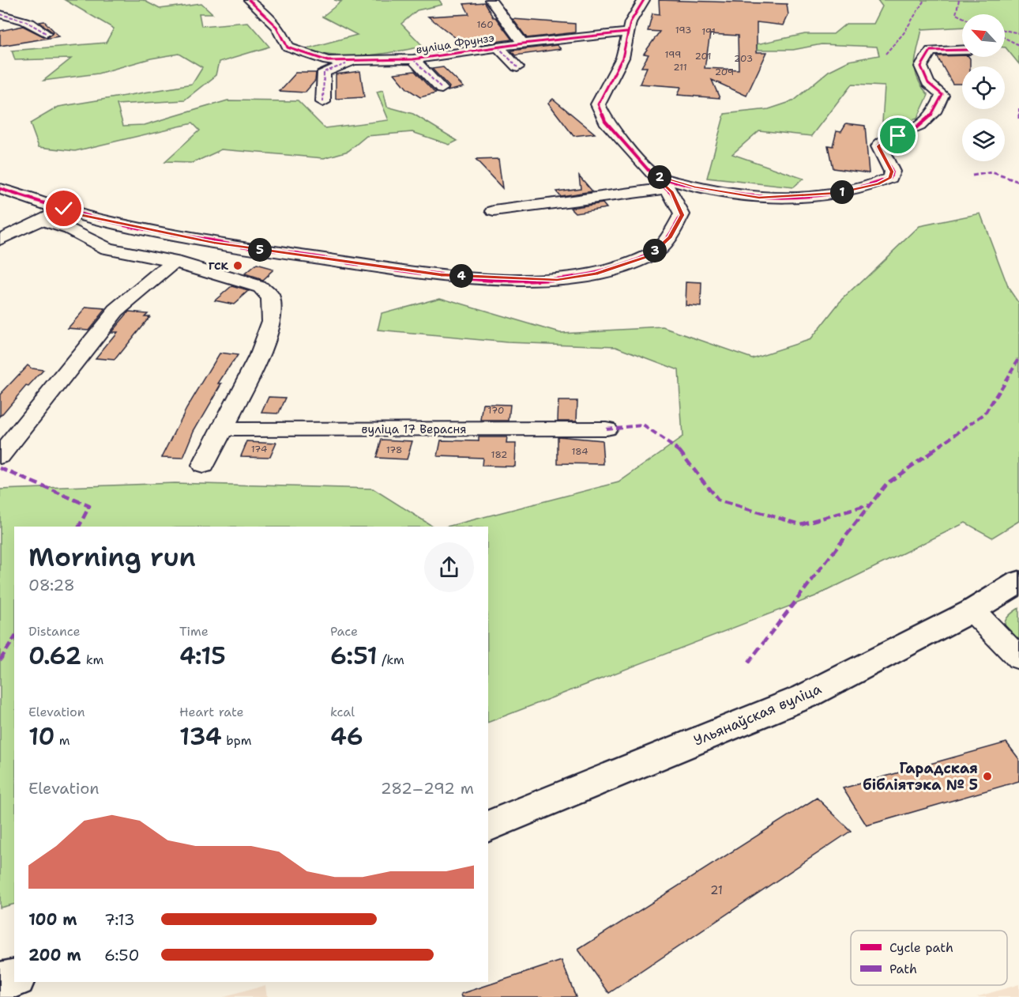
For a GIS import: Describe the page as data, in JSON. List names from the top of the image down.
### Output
{
  "streets": {
    "main road": ["Ульянаўская вуліца"],
    "street": ["вуліца Фрунзэ", "вуліца 17 Верасня"]
  },
  "places": ["ГСК", "Гарадская бібліятэка № 5"],
  "house_numbers": [
    "160",
    "193",
    "191",
    "199",
    "201",
    "203",
    "211",
    "209",
    "170",
    "174",
    "178",
    "184",
    "182",
    "21"
  ],
  "legend": ["Cycle path", "Path"],
  "north": "top left",
  "page": {
    "pins": [
      "2",
      "1",
      "5",
      "3",
      "4"
    ],
    "heading": ["Morning run", "08:28"],
    "stats": [
      ["Distance", "0.62 km"],
      ["Time", "4:15"],
      ["Pace", "6:51 /km"],
      ["Elevation", "10 m"],
      ["Heart rate", "134 bpm"],
      ["kcal", "46"]
    ],
    "chart": ["Elevation", "282–292 m"],
    "list": [
      {
        "name": "100 m",
        "note": "7:13"
      },
      {
        "name": "200 m",
        "note": "6:50"
      }
    ]
  }
}
